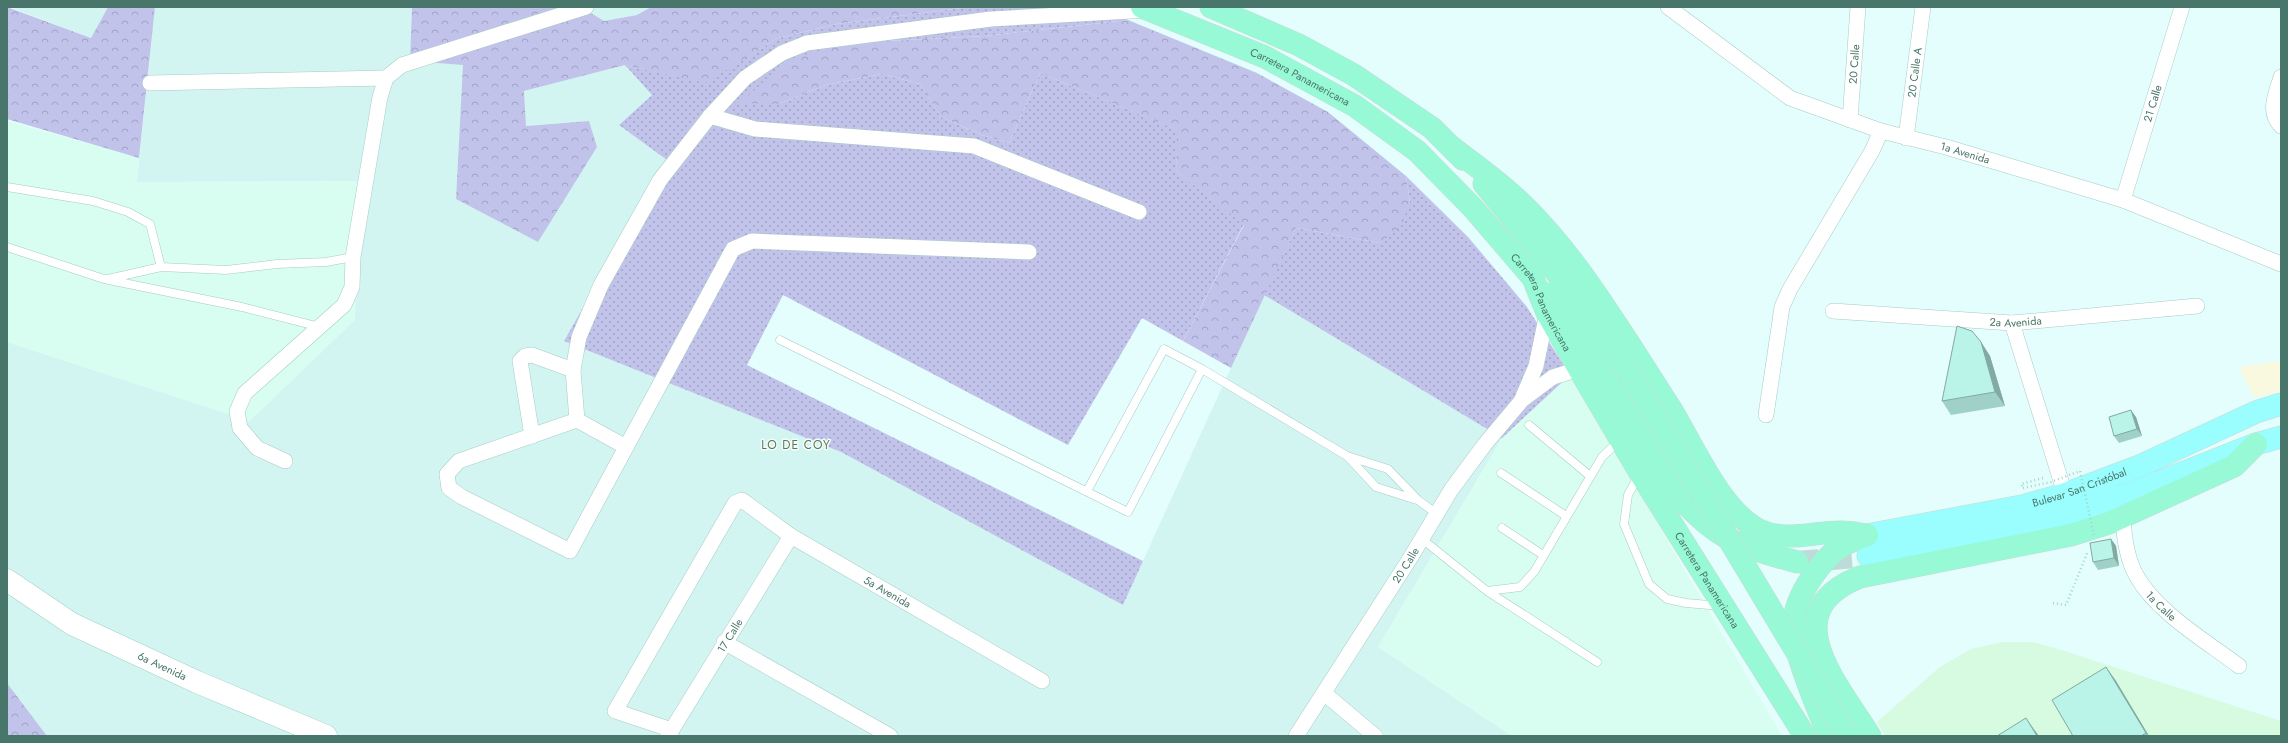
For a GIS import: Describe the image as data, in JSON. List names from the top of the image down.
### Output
{
  "streets": {
    "highway": ["Carretera Panamericana"],
    "main road": ["Bulevar San Cristóbal"],
    "street": [
      "20 Calle",
      "20 Calle A",
      "21 Calle",
      "1a Avenida",
      "2a Avenida",
      "5a Avenida",
      "1a Calle",
      "17 Calle",
      "6a Avenida"
    ]
  },
  "crossings": [
    ["20 Calle", "Carretera Panamericana"],
    ["20 Calle", "1a Avenida"],
    ["20 Calle A", "1a Avenida"],
    ["21 Calle", "1a Avenida"],
    ["5a Avenida", "17 Calle"]
  ],
  "districts": ["LO DE COY"]
}
